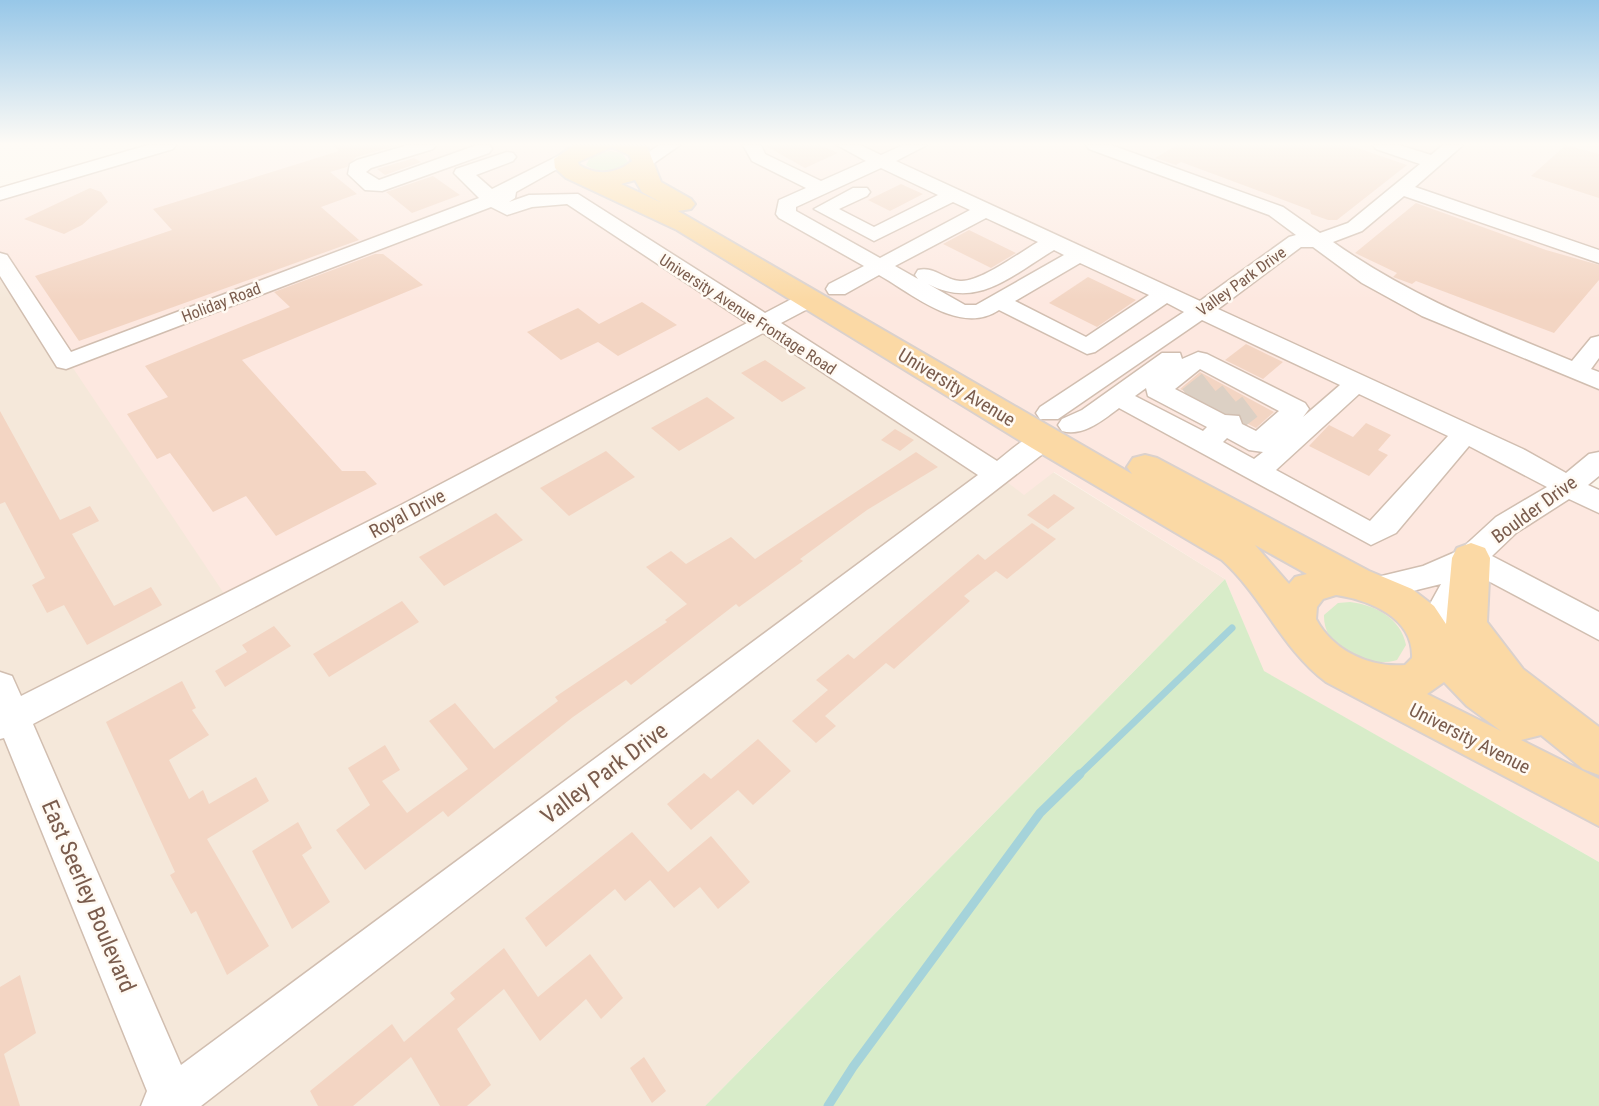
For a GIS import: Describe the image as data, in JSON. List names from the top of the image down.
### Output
{
  "streets": {
    "main road": ["University Avenue"],
    "street": [
      "Valley Park Drive",
      "Holiday Road",
      "University Avenue Frontage Road",
      "Boulder Drive",
      "Royal Drive",
      "East Seerley Boulevard"
    ]
  },
  "crossings": [
    ["Valley Park Drive", "University Avenue Frontage Road"],
    ["Valley Park Drive", "University Avenue"],
    ["Valley Park Drive", "East Seerley Boulevard"],
    ["Holiday Road", "University Avenue Frontage Road"],
    ["University Avenue Frontage Road", "Royal Drive"],
    ["University Avenue", "Boulder Drive"],
    ["University Avenue", "Royal Drive"],
    ["Royal Drive", "East Seerley Boulevard"]
  ]
}
